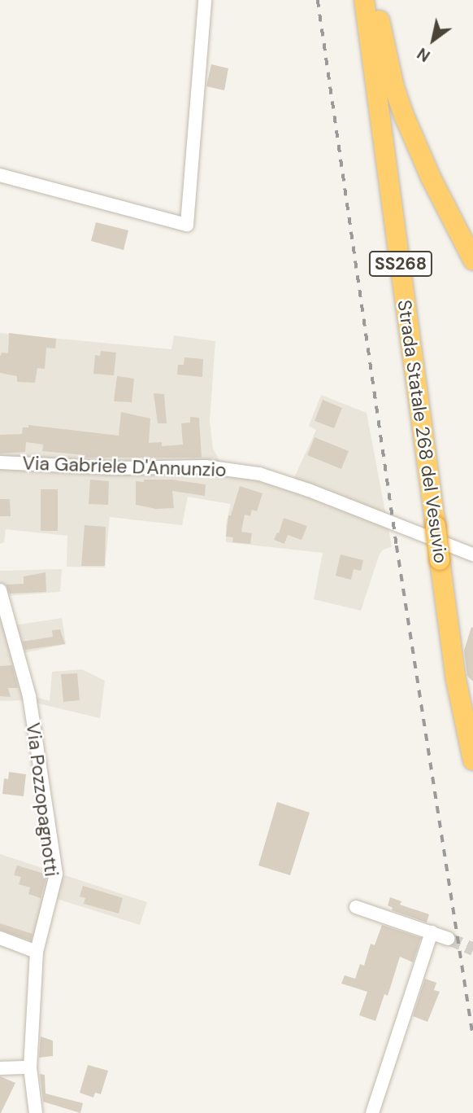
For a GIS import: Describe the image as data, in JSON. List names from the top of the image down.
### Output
{
  "streets": {
    "highway": ["SS268", "Strada Statale 268 del Vesuvio"],
    "street": ["Via Gabriele D'Annunzio", "Via Pozzopagnotti"]
  },
  "north": "bottom left"
}
